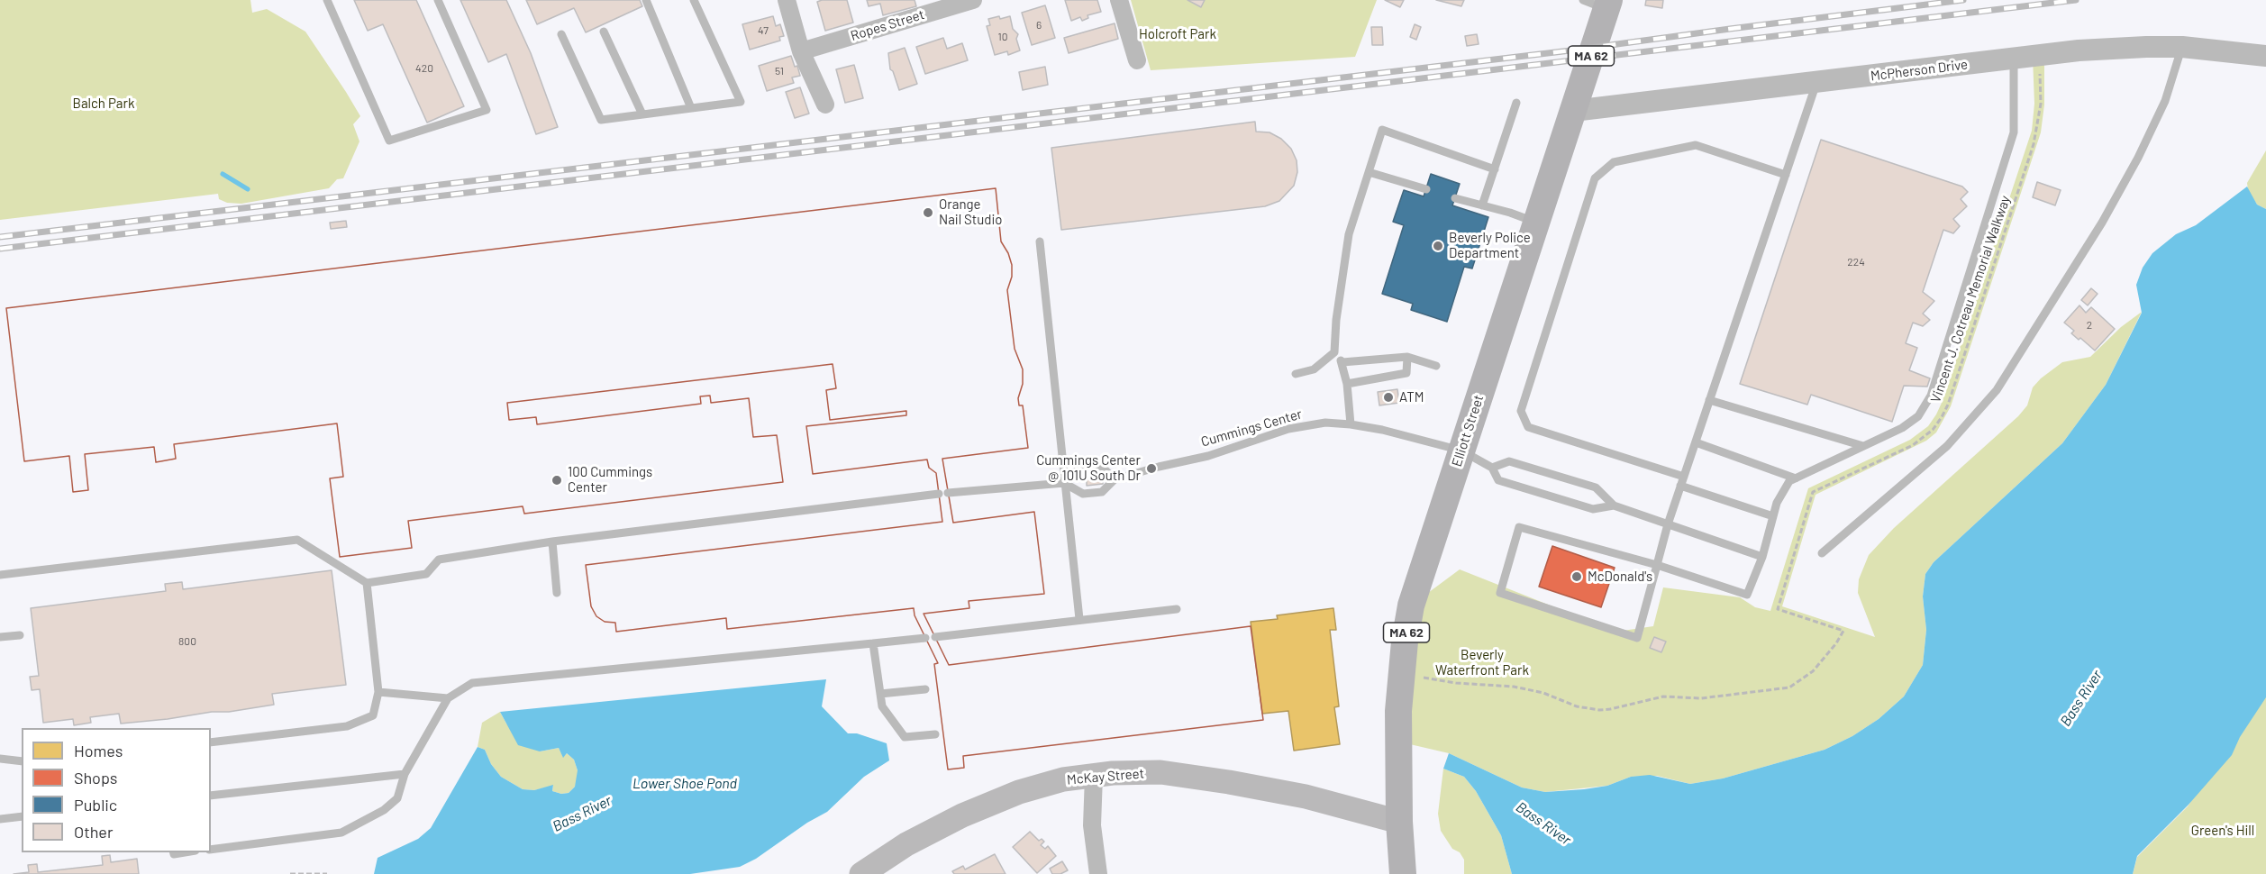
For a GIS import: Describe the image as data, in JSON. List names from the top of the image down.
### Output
{
  "streets": {
    "main road": ["MA 62", "Elliott Street", "McKay Street"],
    "street": ["Ropes Street", "McPherson Drive"],
    "lane": ["Cummings Center"],
    "path": ["Vincent J. Cotreau Memorial Walkway"]
  },
  "crossings": [
    ["McPherson Drive", "Vincent J. Cotreau Memorial Walkway"],
    ["McPherson Drive", "Elliott Street"],
    ["Vincent J. Cotreau Memorial Walkway", "Elliott Street"],
    ["Cummings Center", "Elliott Street"],
    ["Elliott Street", "McKay Street"]
  ],
  "water": ["Bass River", "Lower Shoe Pond"],
  "parks": [
    "Holcroft Park",
    "Balch Park",
    "Beverly Waterfront Park",
    "Green's Hill"
  ],
  "places": [
    "Orange Nail Studio",
    "Beverly Police Department",
    "ATM",
    "Cummings Center @ 101U South Dr",
    "100 Cummings Center",
    "McDonald's"
  ],
  "house_numbers": [
    "6",
    "47",
    "10",
    "420",
    "51",
    "224",
    "2",
    "800"
  ],
  "legend": [
    "Homes",
    "Shops",
    "Public",
    "Other"
  ]
}
